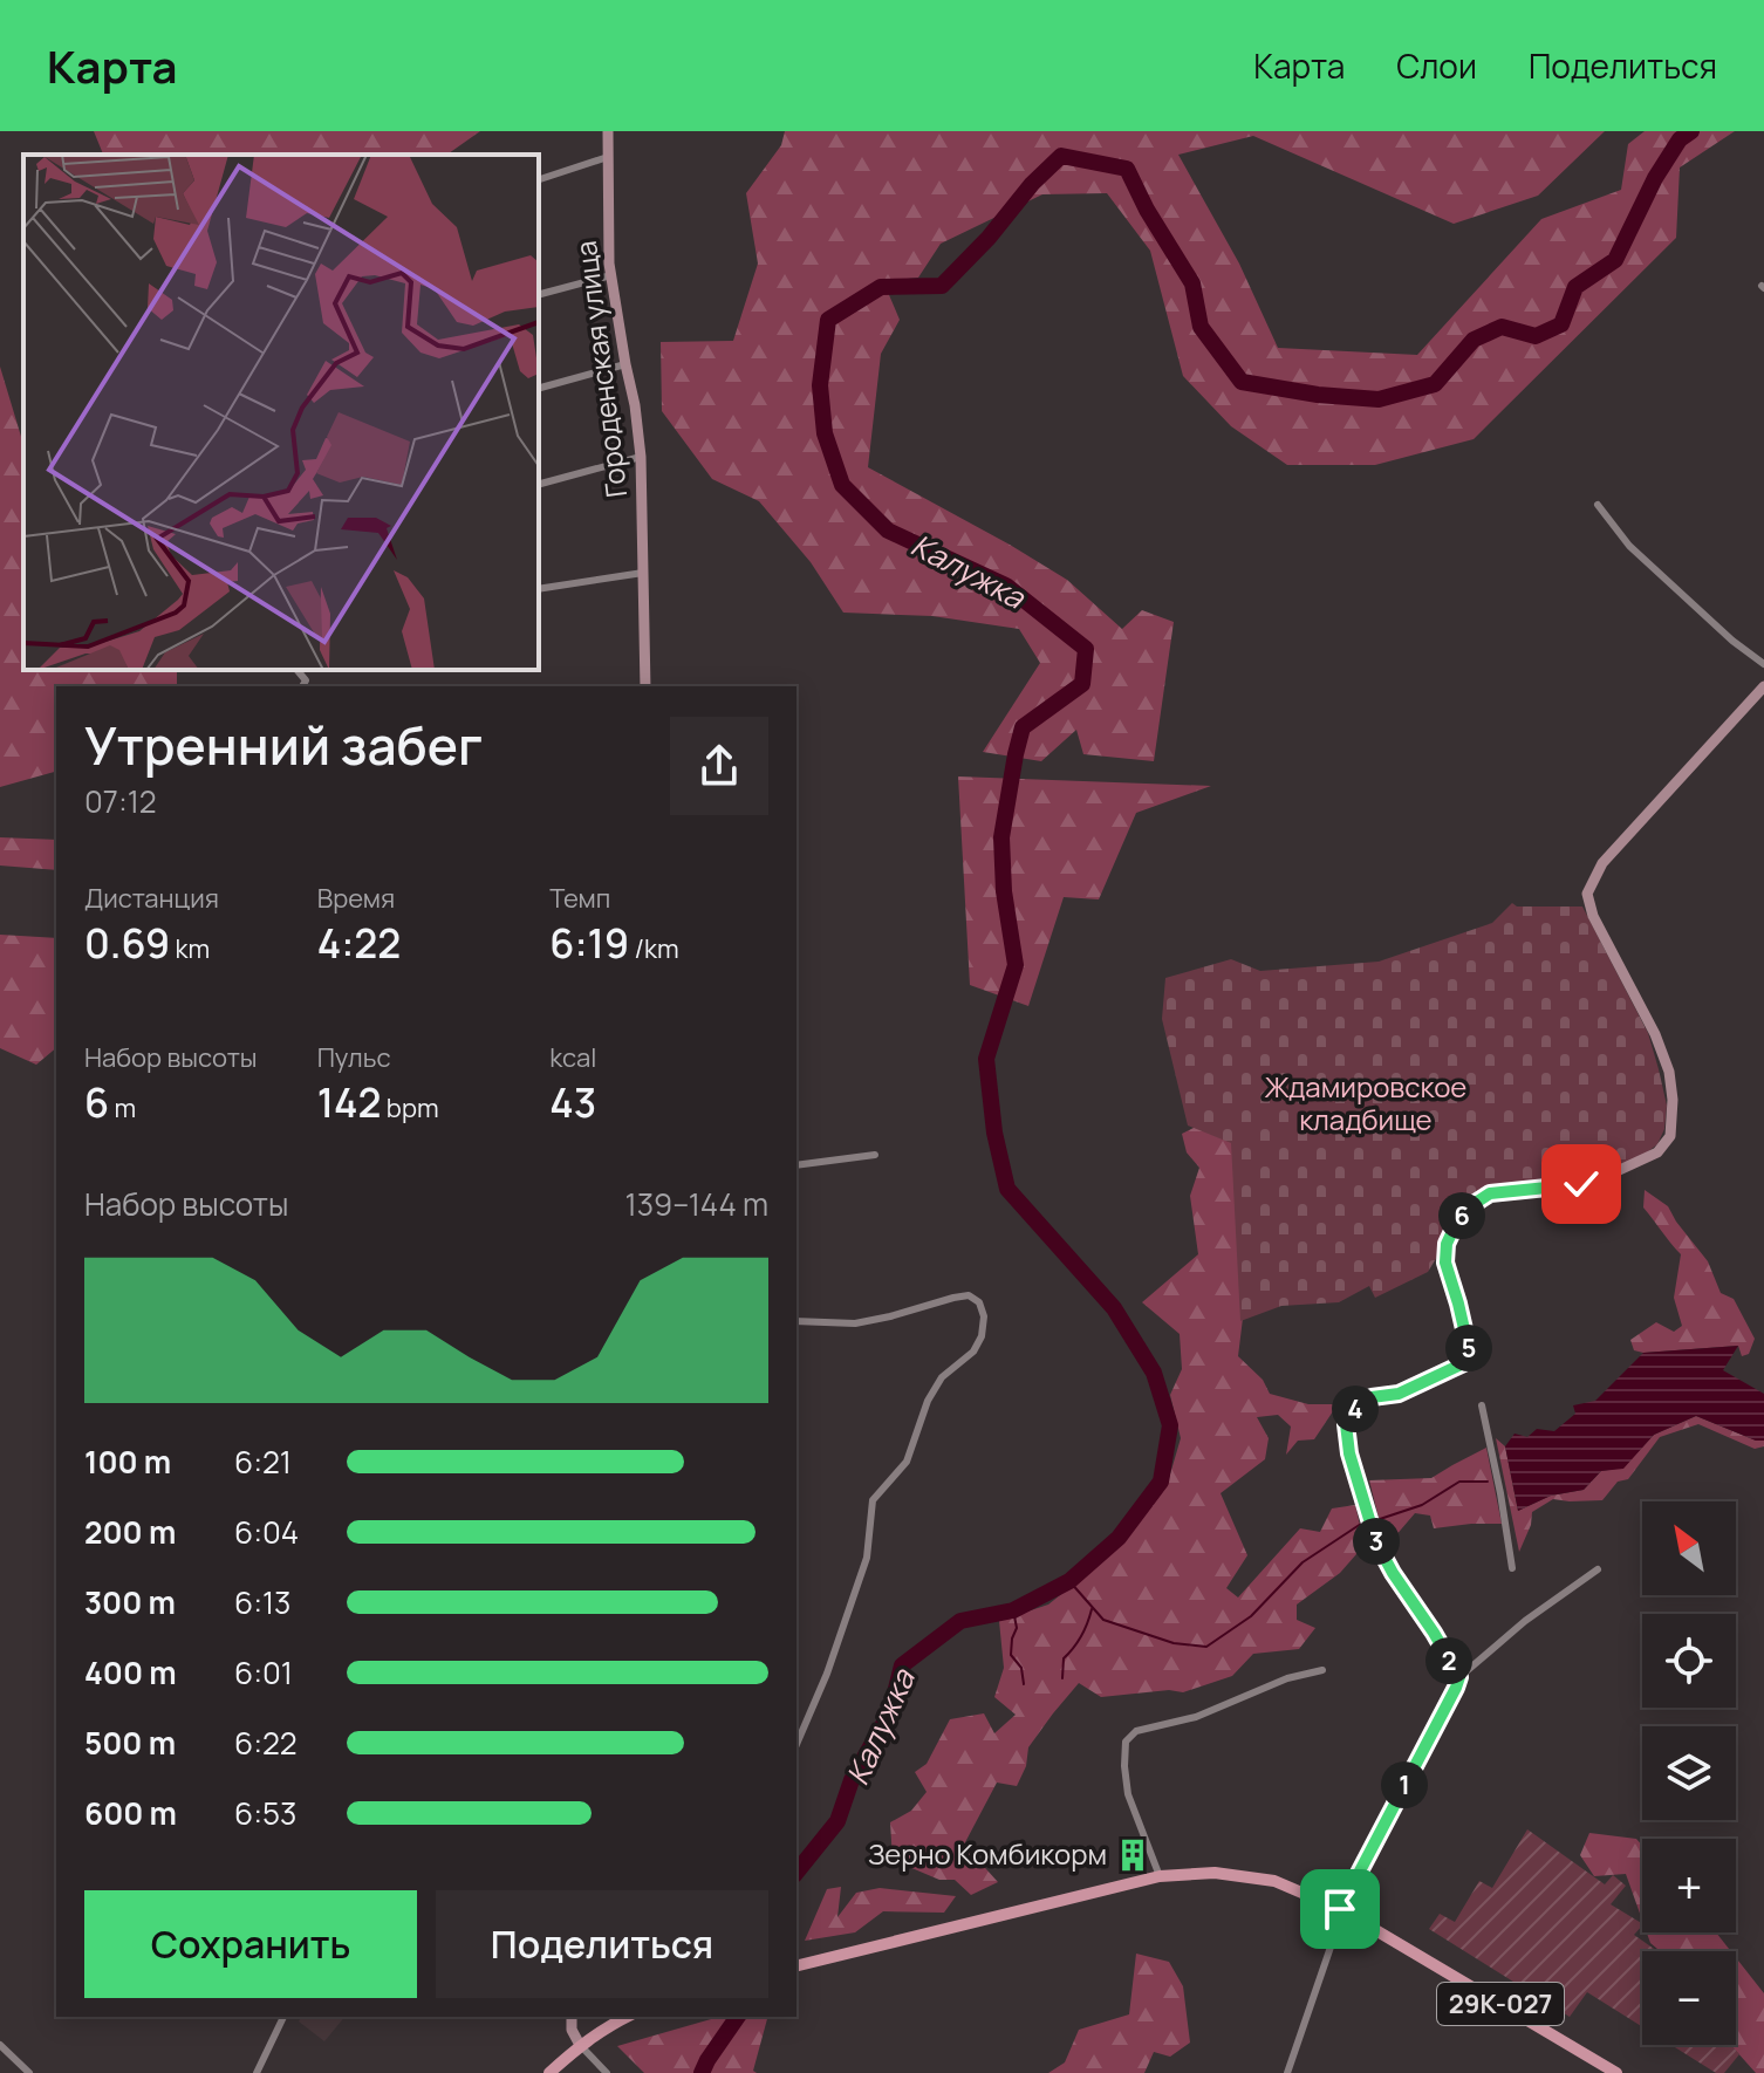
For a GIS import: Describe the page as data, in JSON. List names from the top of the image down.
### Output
{
  "streets": {
    "main road": ["29К-027"],
    "street": ["Городенская улица"]
  },
  "water": ["Калужка"],
  "parks": ["Ждамировское кладбище"],
  "places": {
    "building": ["Зерно Комбикорм"]
  },
  "north": "top left",
  "page": {
    "header": "Карта",
    "nav": ["Карта", "Слои", "Поделиться"],
    "heading": ["Утренний забег", "07:12"],
    "stats": [
      ["Дистанция", "0.69 km"],
      ["Время", "4:22"],
      ["Темп", "6:19 /km"],
      ["Набор высоты", "6 m"],
      ["Пульс", "142 bpm"],
      ["kcal", "43"]
    ],
    "chart": ["Набор высоты", "139–144 m"],
    "pins": [
      "6",
      "5",
      "4",
      "3",
      "2",
      "1"
    ],
    "list": [
      {
        "name": "100 m",
        "note": "6:21"
      },
      {
        "name": "200 m",
        "note": "6:04"
      },
      {
        "name": "300 m",
        "note": "6:13"
      },
      {
        "name": "400 m",
        "note": "6:01"
      },
      {
        "name": "500 m",
        "note": "6:22"
      },
      {
        "name": "600 m",
        "note": "6:53"
      }
    ],
    "map_buttons": ["+", "−"],
    "buttons": ["Сохранить", "Поделиться"]
  }
}
